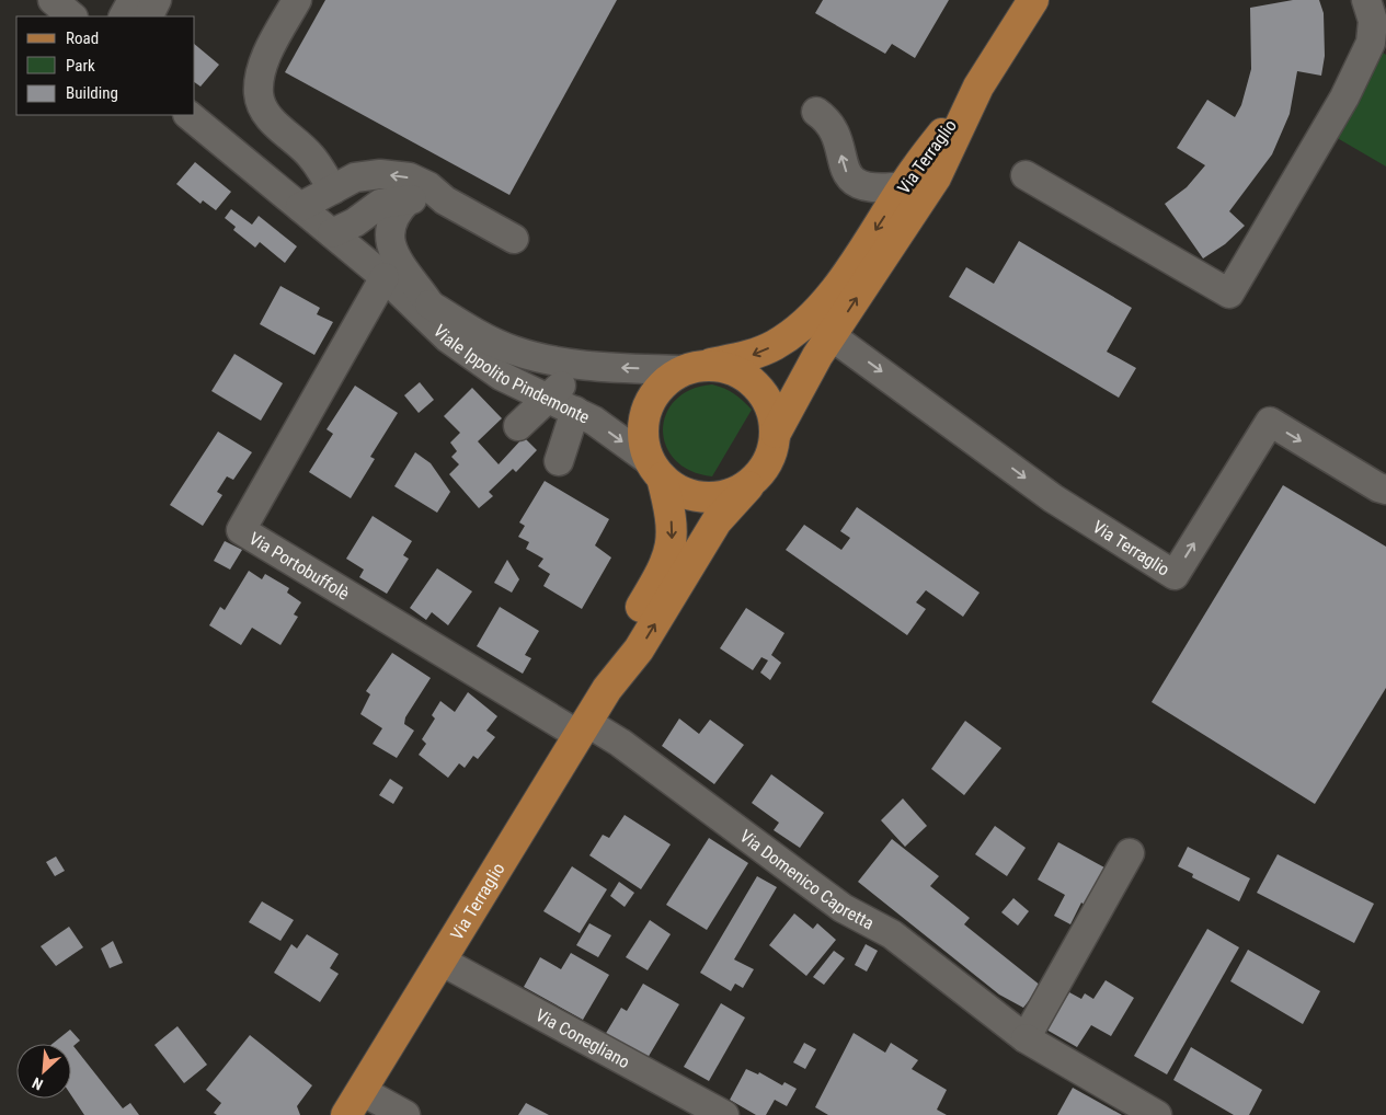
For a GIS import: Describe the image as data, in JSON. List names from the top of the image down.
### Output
{
  "streets": {
    "main road": ["Via Terraglio"],
    "street": [
      "Viale Ippolito Pindemonte",
      "Via Portobuffolè",
      "Via Domenico Capretta",
      "Via Conegliano"
    ]
  },
  "crossings": [
    ["Via Terraglio", "Viale Ippolito Pindemonte"],
    ["Via Terraglio", "Via Portobuffolè"],
    ["Via Terraglio", "Via Domenico Capretta"],
    ["Via Terraglio", "Via Conegliano"],
    ["Viale Ippolito Pindemonte", "Via Portobuffolè"],
    ["Via Portobuffolè", "Via Domenico Capretta"]
  ],
  "legend": ["Road", "Park", "Building"],
  "north": "bottom left"
}
